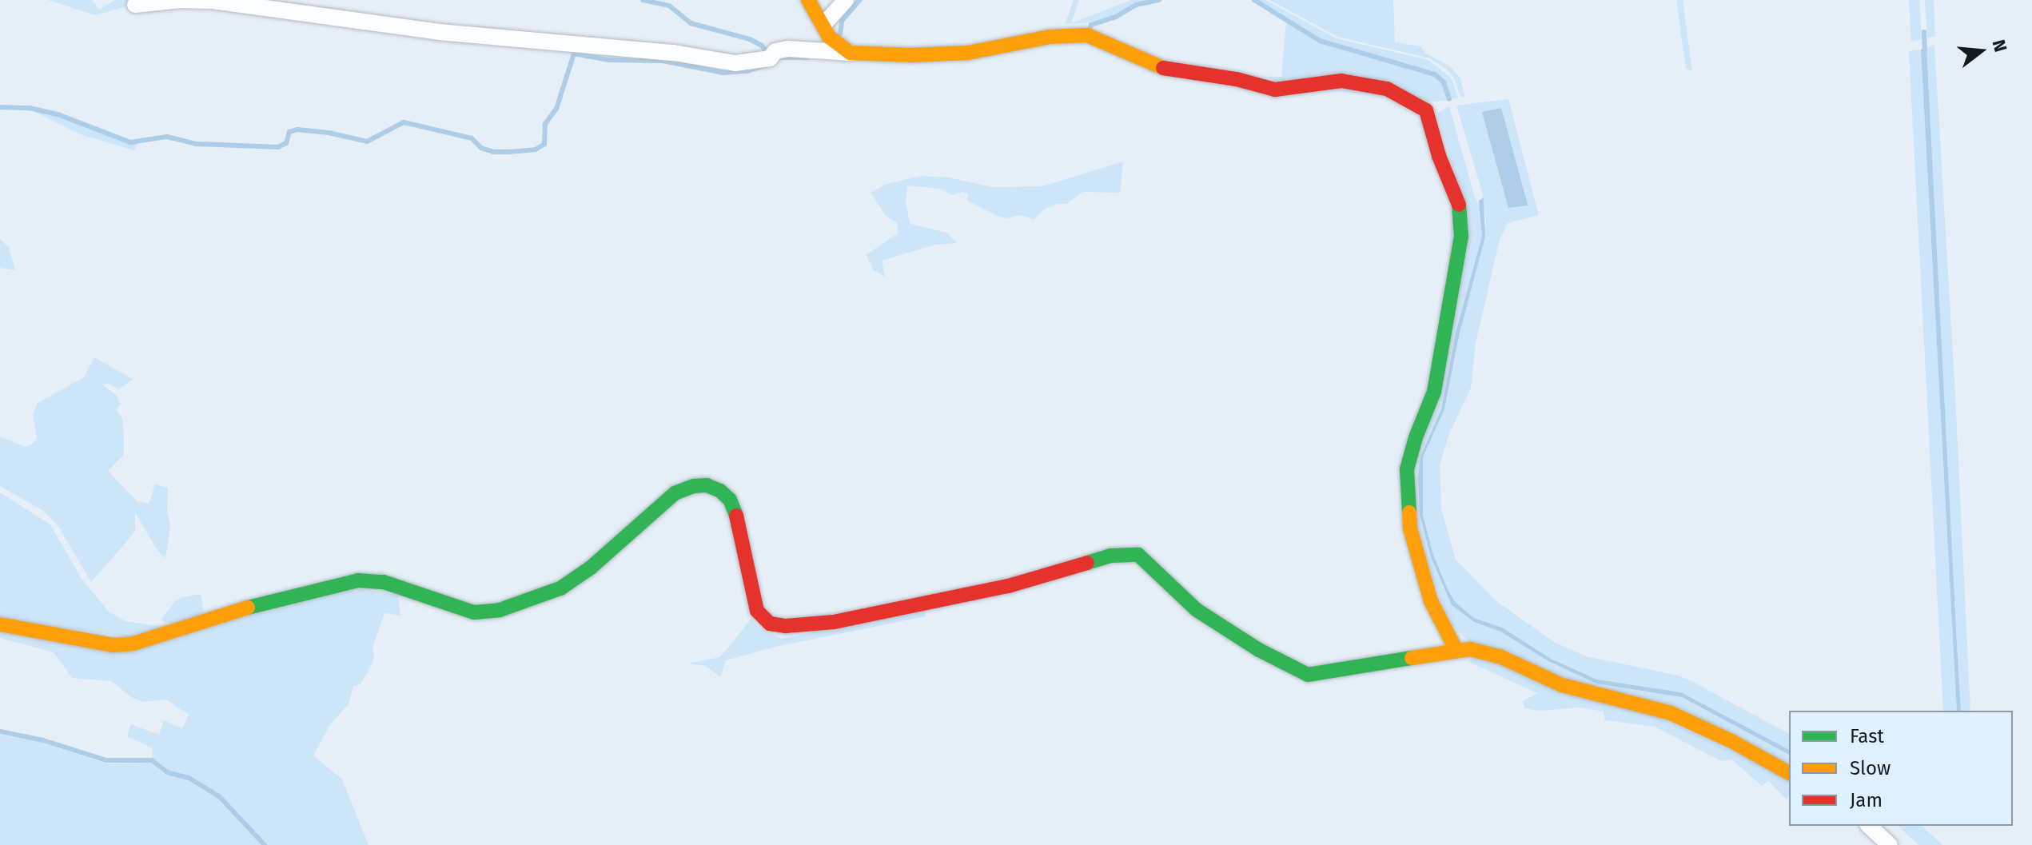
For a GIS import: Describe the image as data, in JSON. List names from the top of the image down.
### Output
{
  "legend": ["Fast", "Slow", "Jam"],
  "north": "right"
}
